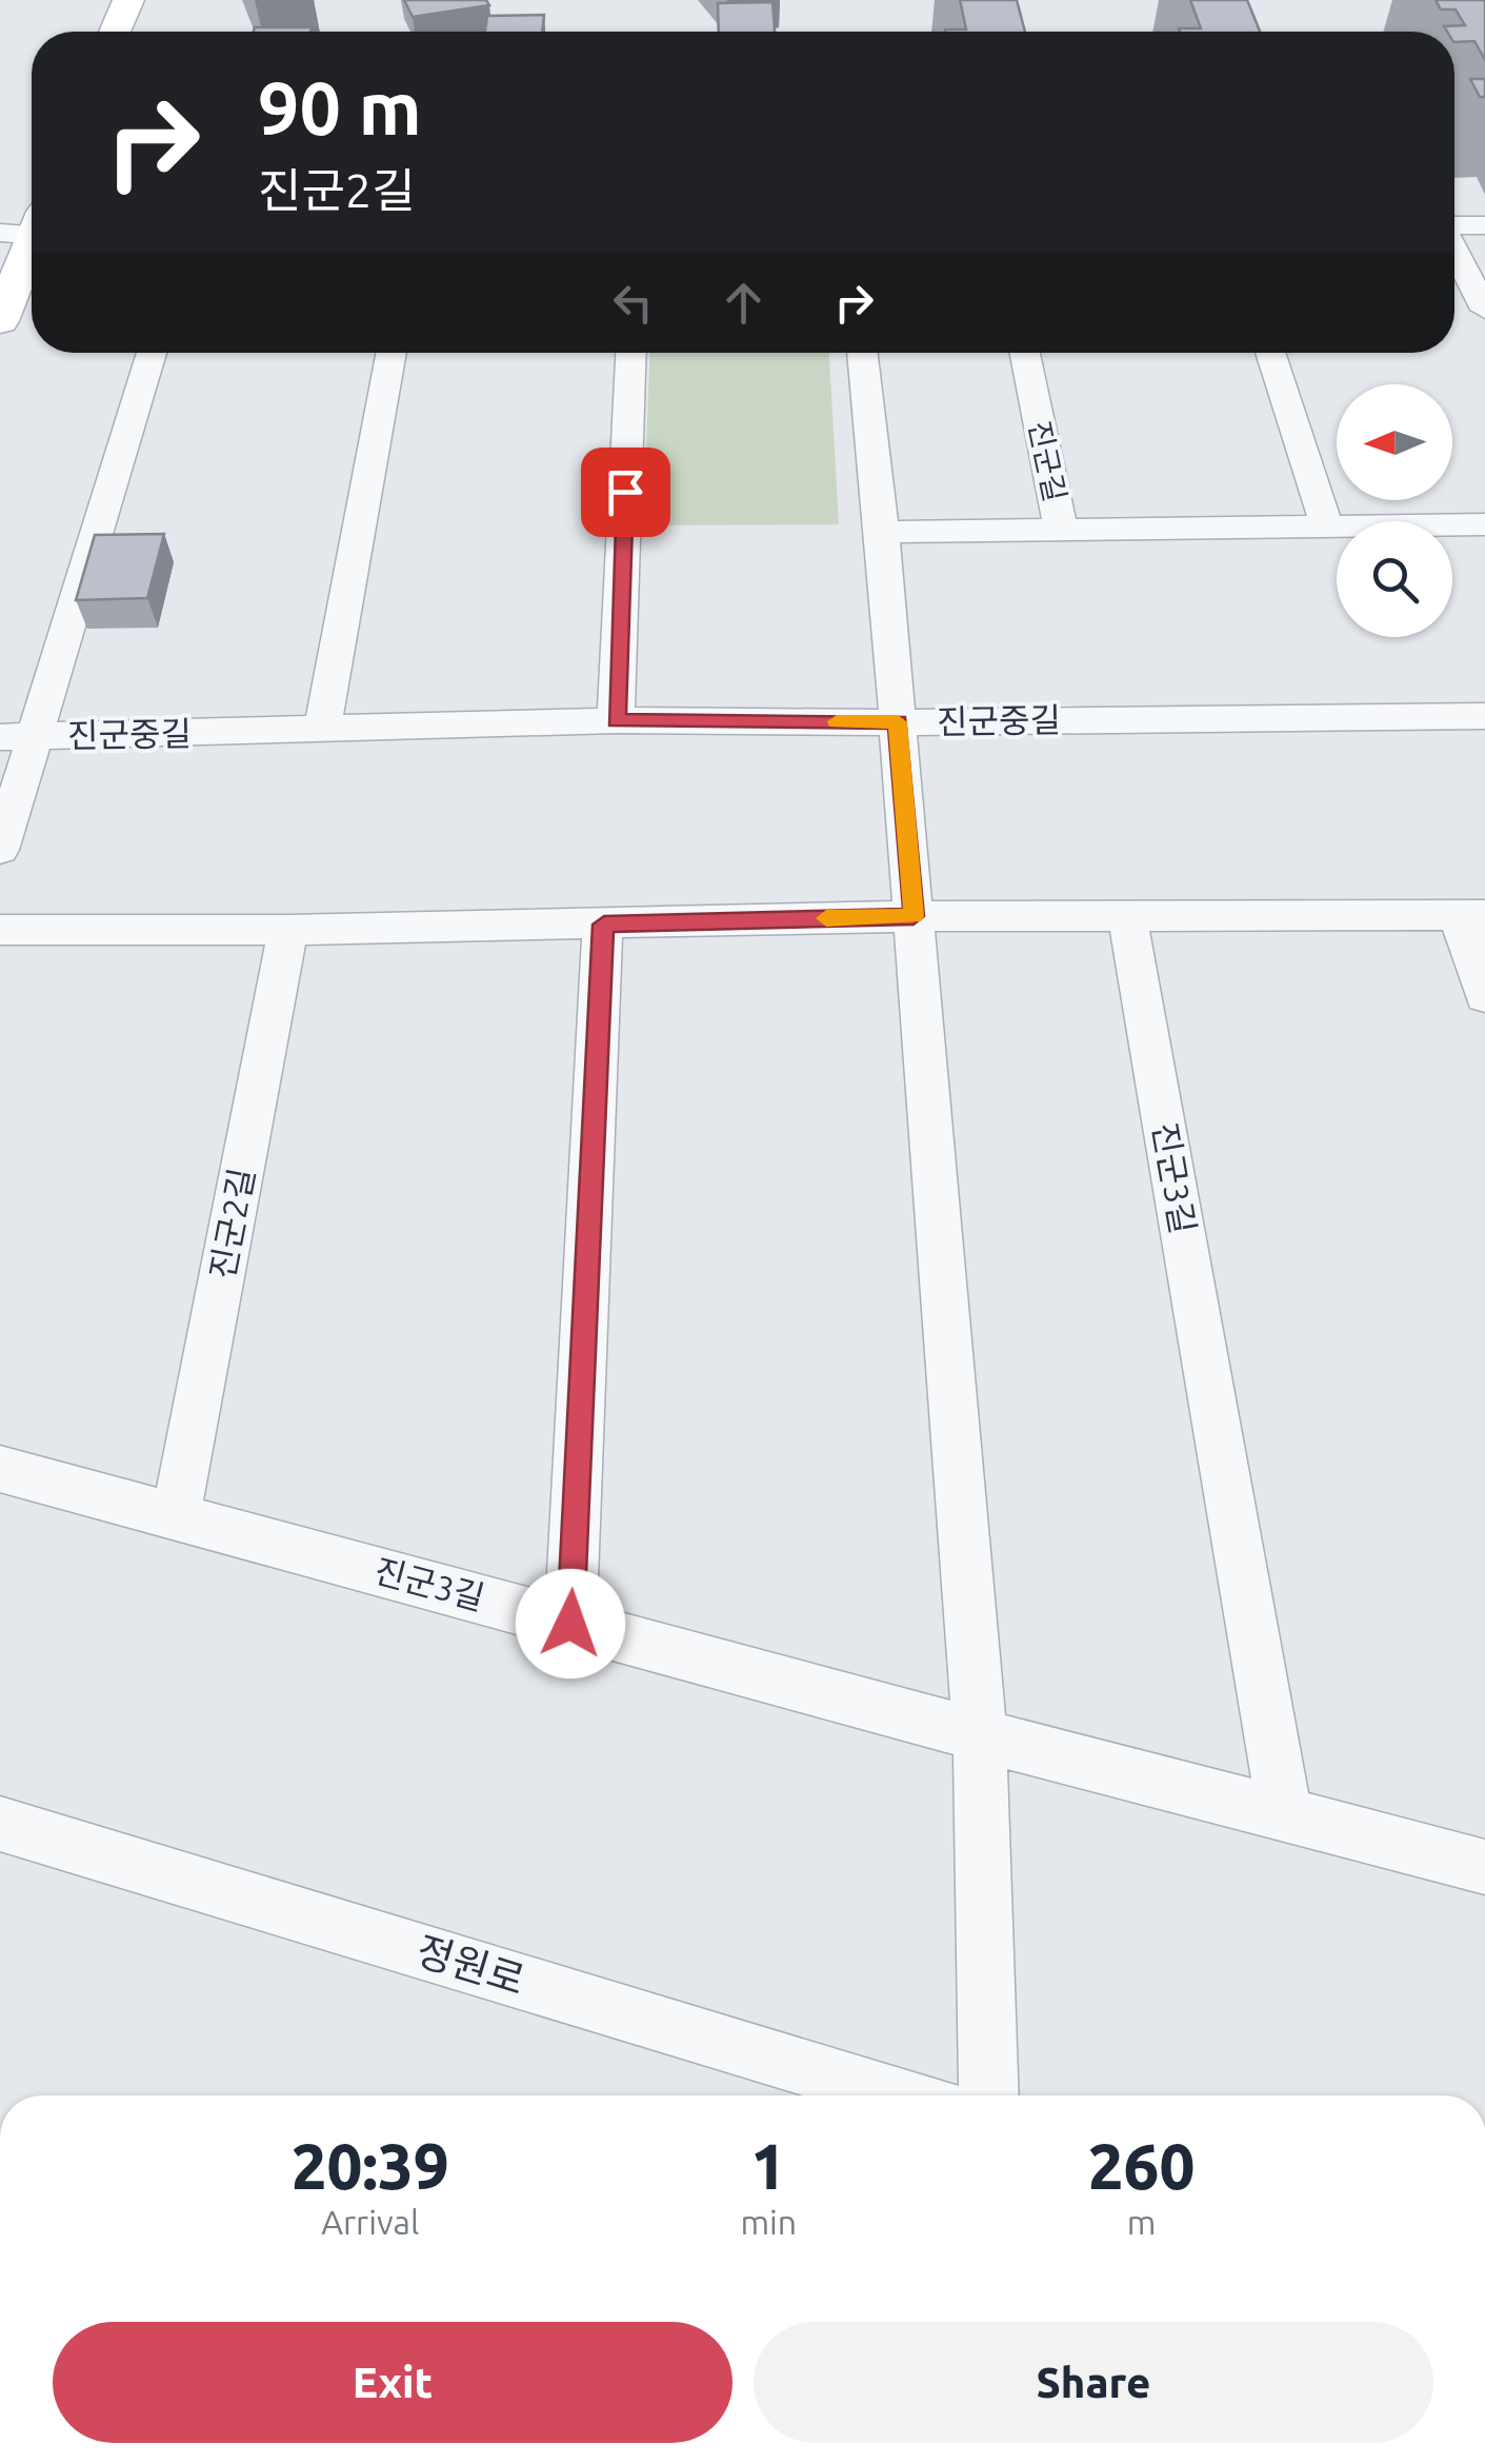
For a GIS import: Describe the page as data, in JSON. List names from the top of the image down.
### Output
{
  "streets": {
    "street": [
      "진군길",
      "진군중길",
      "진군3길",
      "진군2길",
      "정원로"
    ]
  },
  "crossings": [
    ["진군3길", "진군2길"]
  ],
  "north": "left",
  "page": {
    "turn": ["90 m", "진군2길"],
    "eta": [
      "20:39",
      "Arrival",
      "1",
      "min",
      "260",
      "m"
    ],
    "buttons": ["Exit", "Share"]
  }
}
